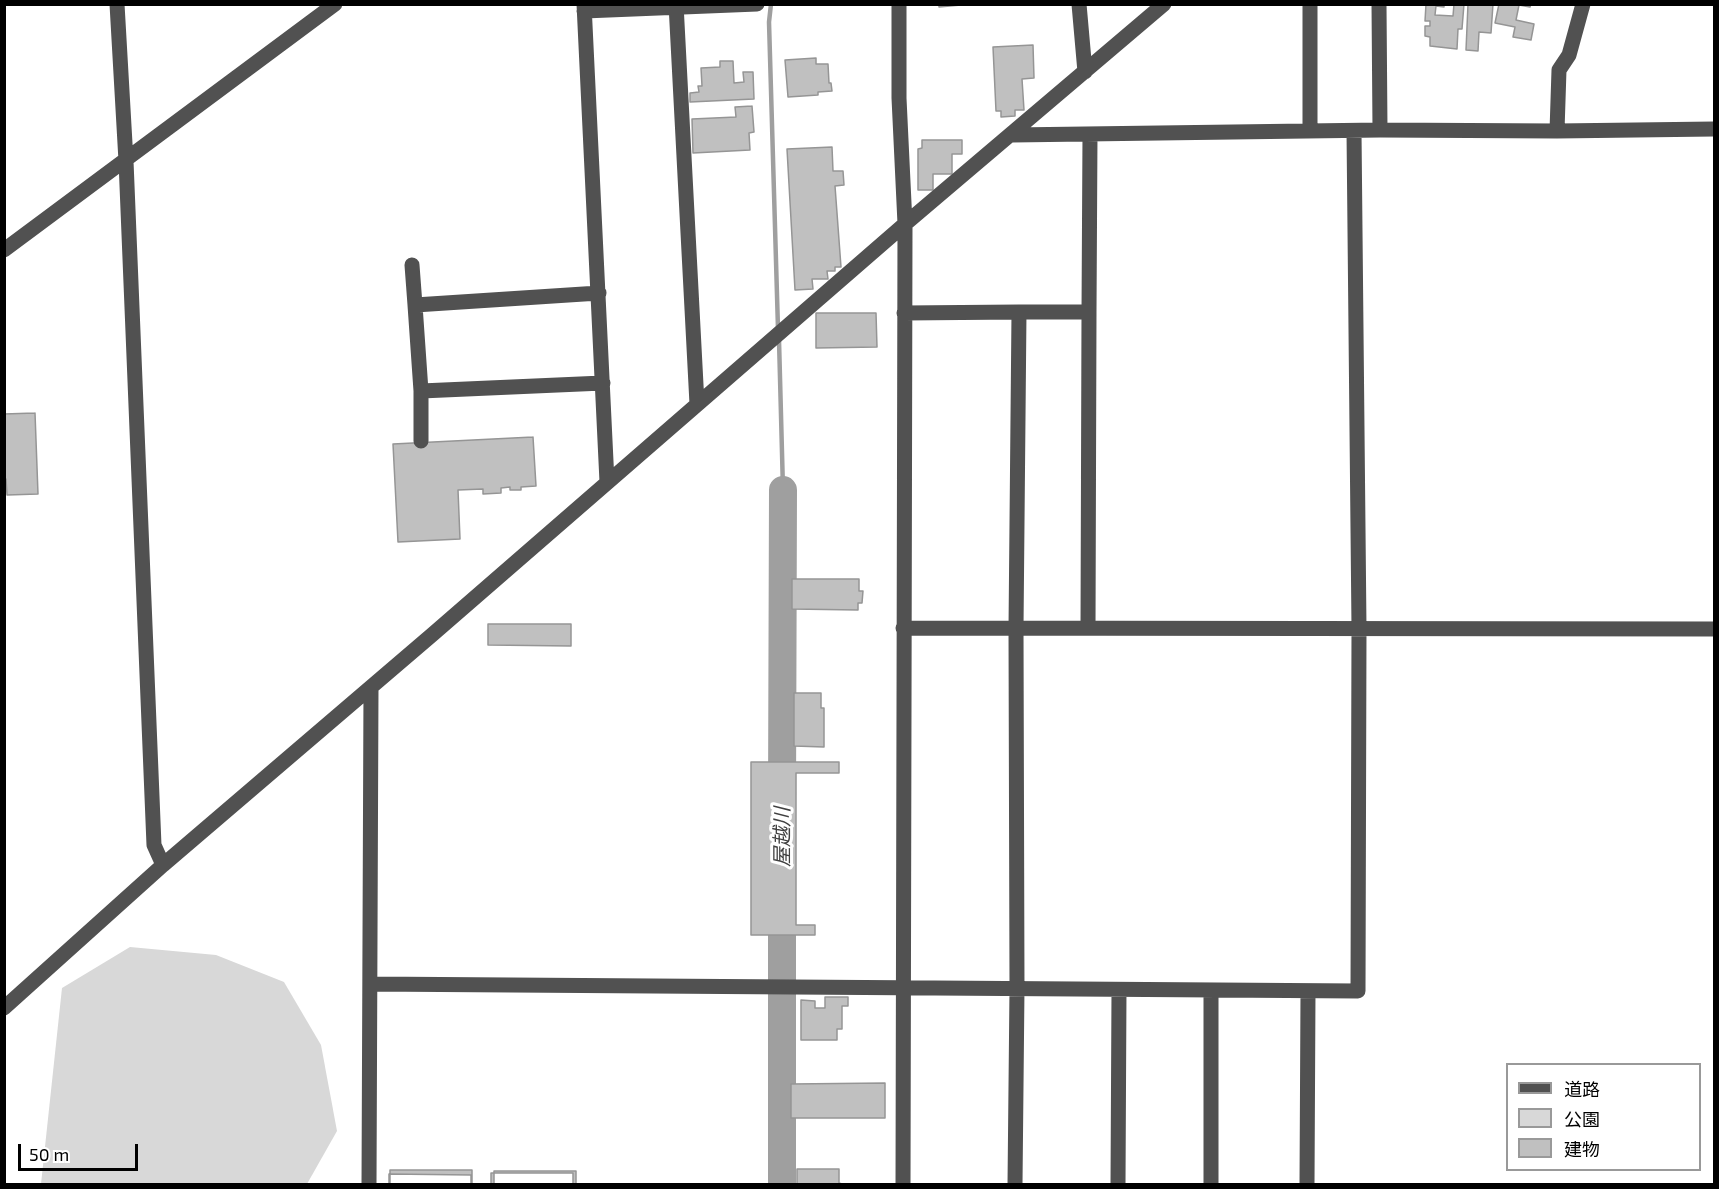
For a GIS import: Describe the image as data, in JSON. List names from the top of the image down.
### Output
{
  "water": ["屋越川"],
  "legend": ["道路", "公園", "建物"],
  "scale_bar": "50 m"
}
